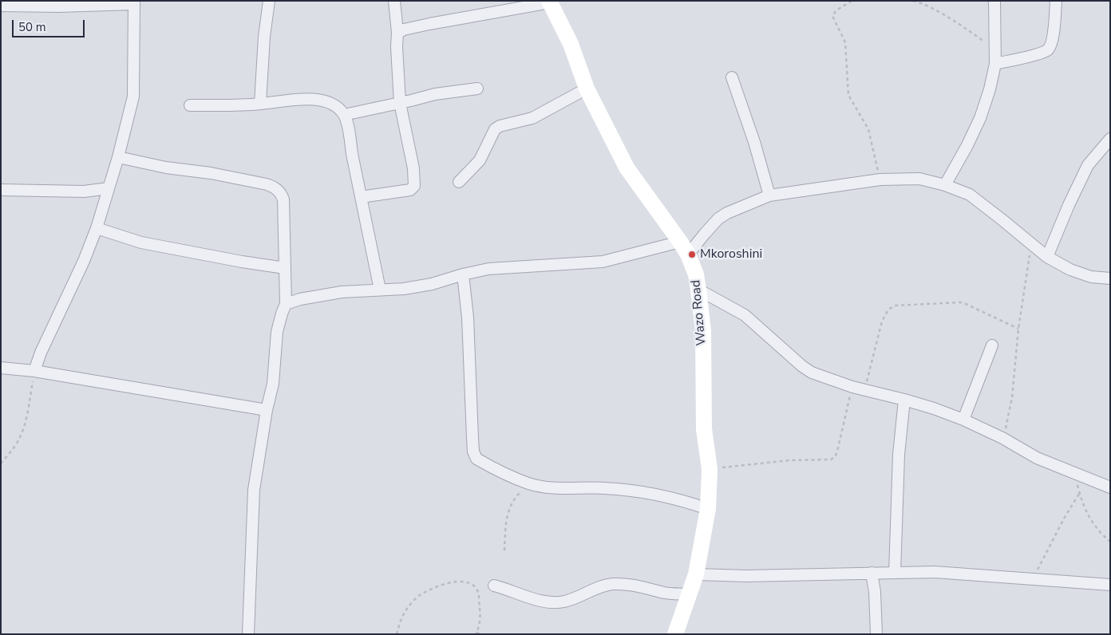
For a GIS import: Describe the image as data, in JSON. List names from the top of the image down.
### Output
{
  "streets": {
    "main road": ["Wazo Road"]
  },
  "places": ["Mkoroshini"],
  "scale_bar": "50 m"
}
